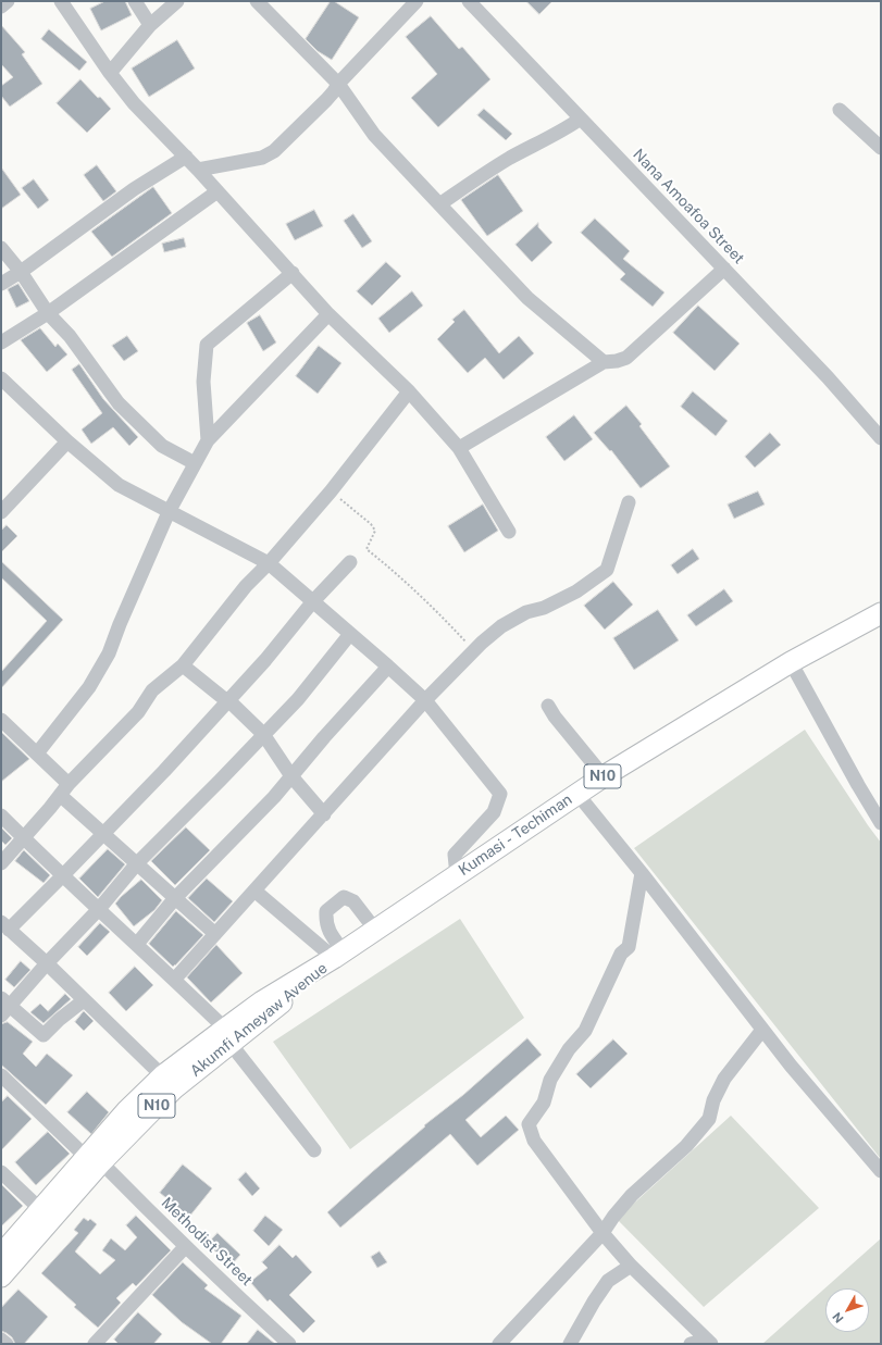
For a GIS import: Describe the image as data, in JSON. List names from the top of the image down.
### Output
{
  "streets": {
    "highway": ["N10", "Kumasi - Techiman", "Akumfi Ameyaw Avenue"],
    "street": ["Nana Amoafoa Street", "Methodist Street"]
  },
  "crossings": [
    ["Kumasi - Techiman", "Akumfi Ameyaw Avenue"],
    ["Akumfi Ameyaw Avenue", "Methodist Street"]
  ],
  "north": "bottom left"
}
